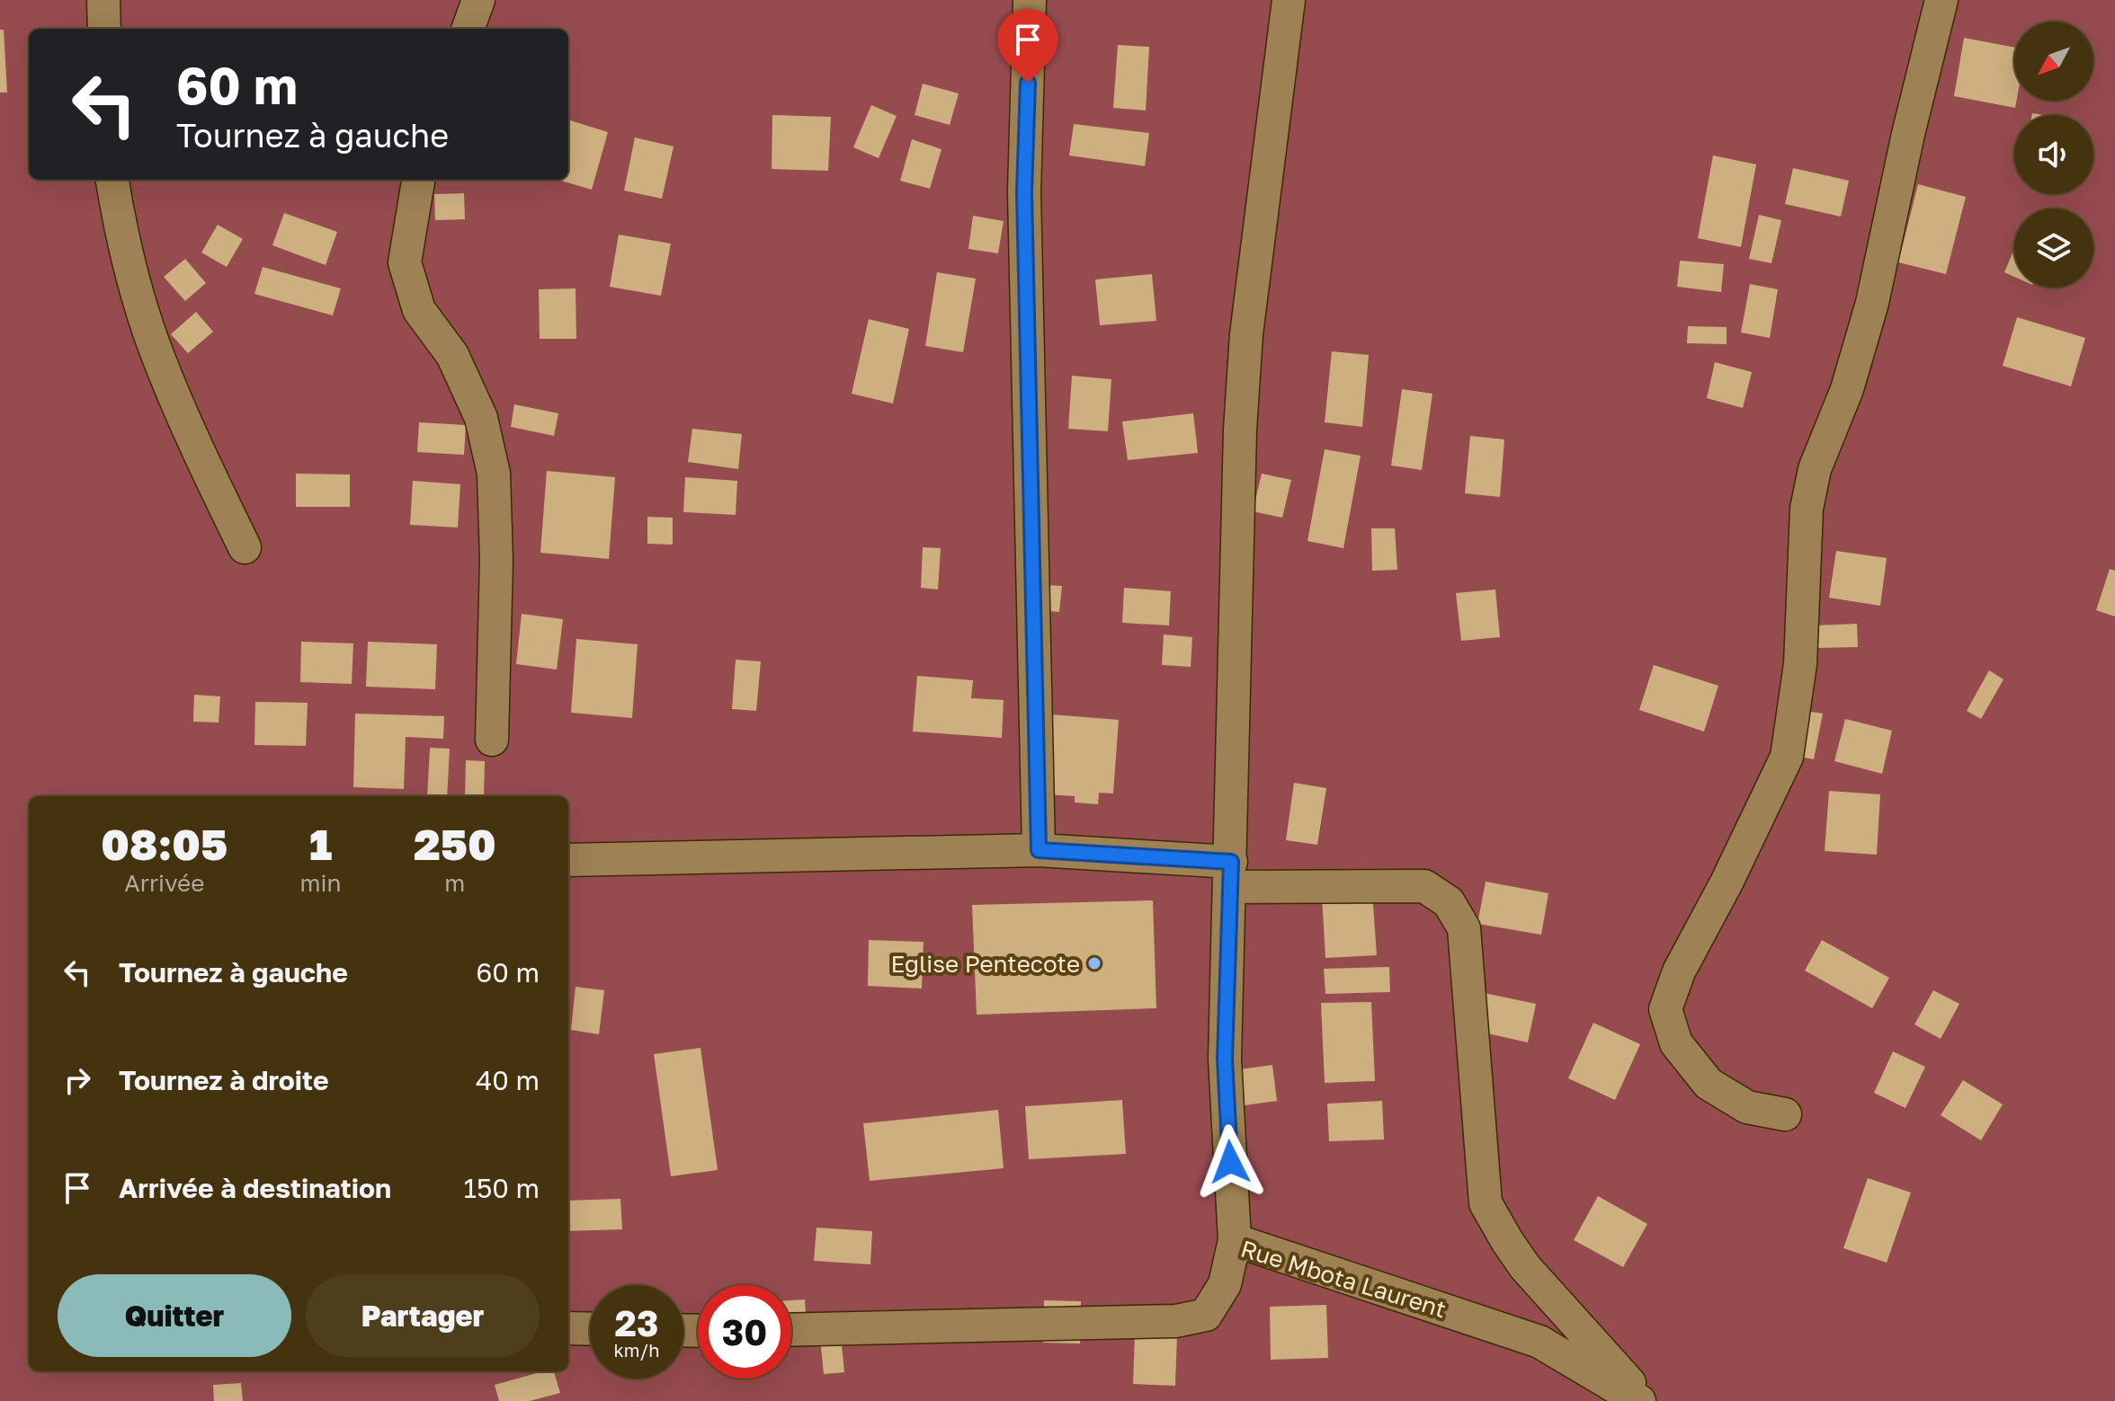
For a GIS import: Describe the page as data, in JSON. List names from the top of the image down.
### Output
{
  "streets": {
    "street": ["Rue Mbota Laurent"]
  },
  "places": ["Eglise Pentecote"],
  "north": "bottom left",
  "page": {
    "turn": ["60 m", "Tournez à gauche"],
    "eta": [
      "08:05",
      "Arrivée",
      "1",
      "min",
      "250",
      "m"
    ],
    "list": [
      {
        "name": "Tournez à gauche",
        "value": "60 m"
      },
      {
        "name": "Tournez à droite",
        "value": "40 m"
      },
      {
        "name": "Arrivée à destination",
        "value": "150 m"
      }
    ],
    "buttons": ["Quitter", "Partager"],
    "speed": "23 km/h",
    "limit": "30"
  }
}
